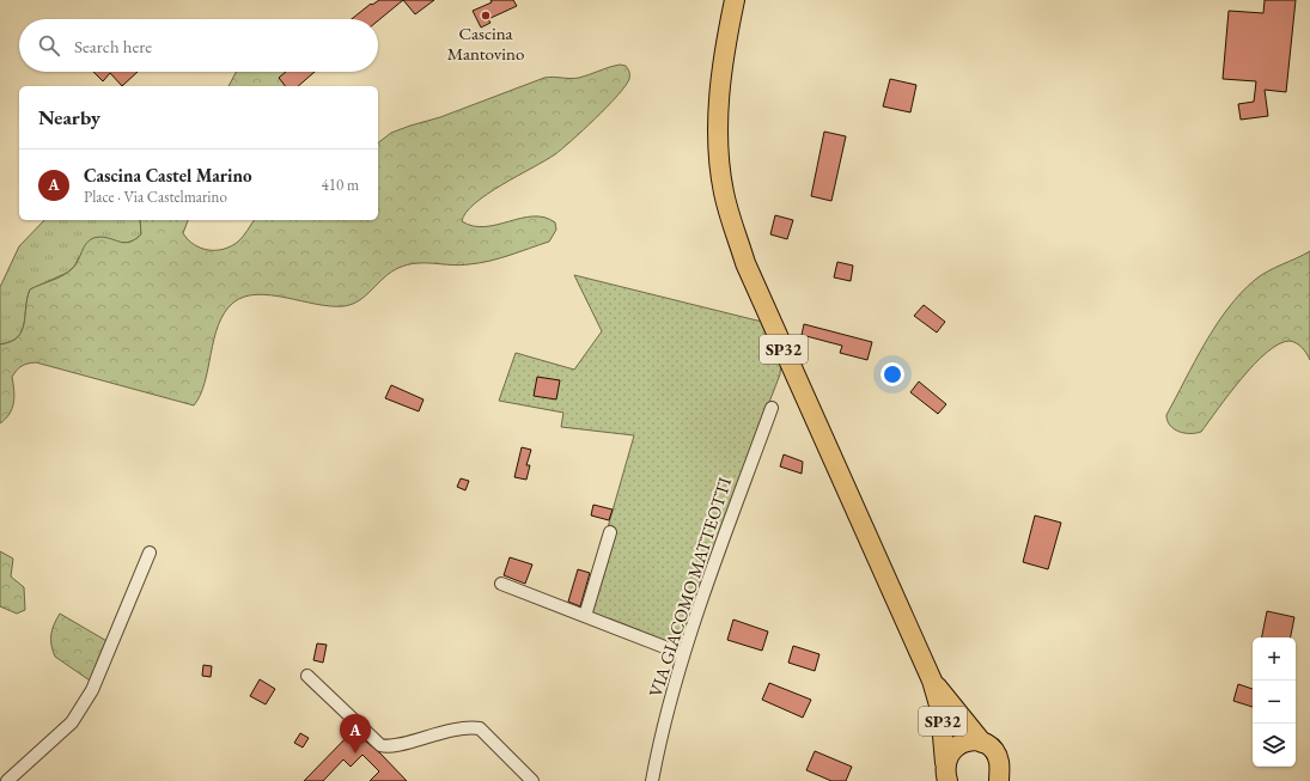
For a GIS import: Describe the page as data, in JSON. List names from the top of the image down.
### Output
{
  "streets": {
    "main road": ["SP32"],
    "street": ["VIA GIACOMO MATTEOTTI"]
  },
  "places": ["Cascina Mantovino"],
  "page": {
    "search": "Search here",
    "heading": "Nearby",
    "list": [
      {
        "mark": "A",
        "name": "Cascina Castel Marino",
        "note": "Place · Via Castelmarino",
        "value": "410 m"
      }
    ],
    "map_buttons": ["+", "−"],
    "pins": "A"
  }
}
